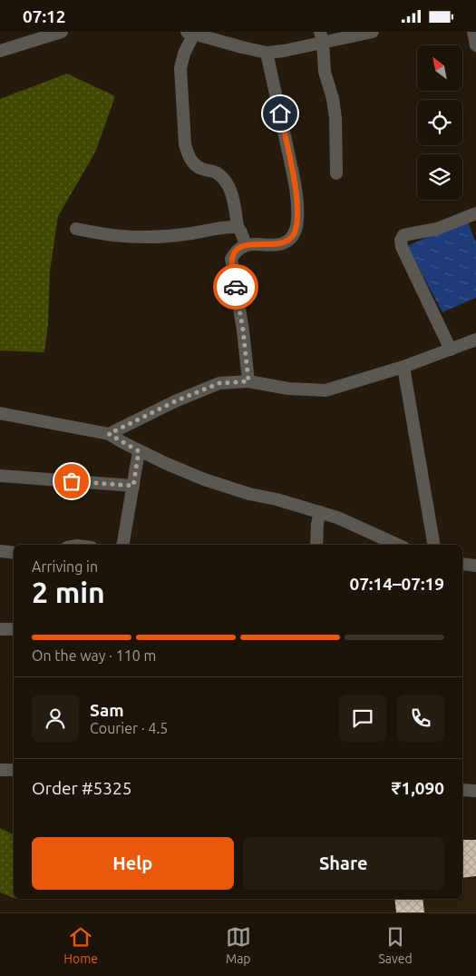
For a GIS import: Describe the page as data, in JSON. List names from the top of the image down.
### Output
{
  "north": "top left",
  "page": {
    "status": "07:12",
    "heading": ["2 min", "Arriving in", "07:14–07:19"],
    "panel": [
      "Sam",
      "Courier · 4.5",
      "Order #5325",
      "₹1,090"
    ],
    "bar": "On the way · 110 m",
    "buttons": ["Help", "Share"],
    "tabs": ["Home", "Map", "Saved"]
  }
}
